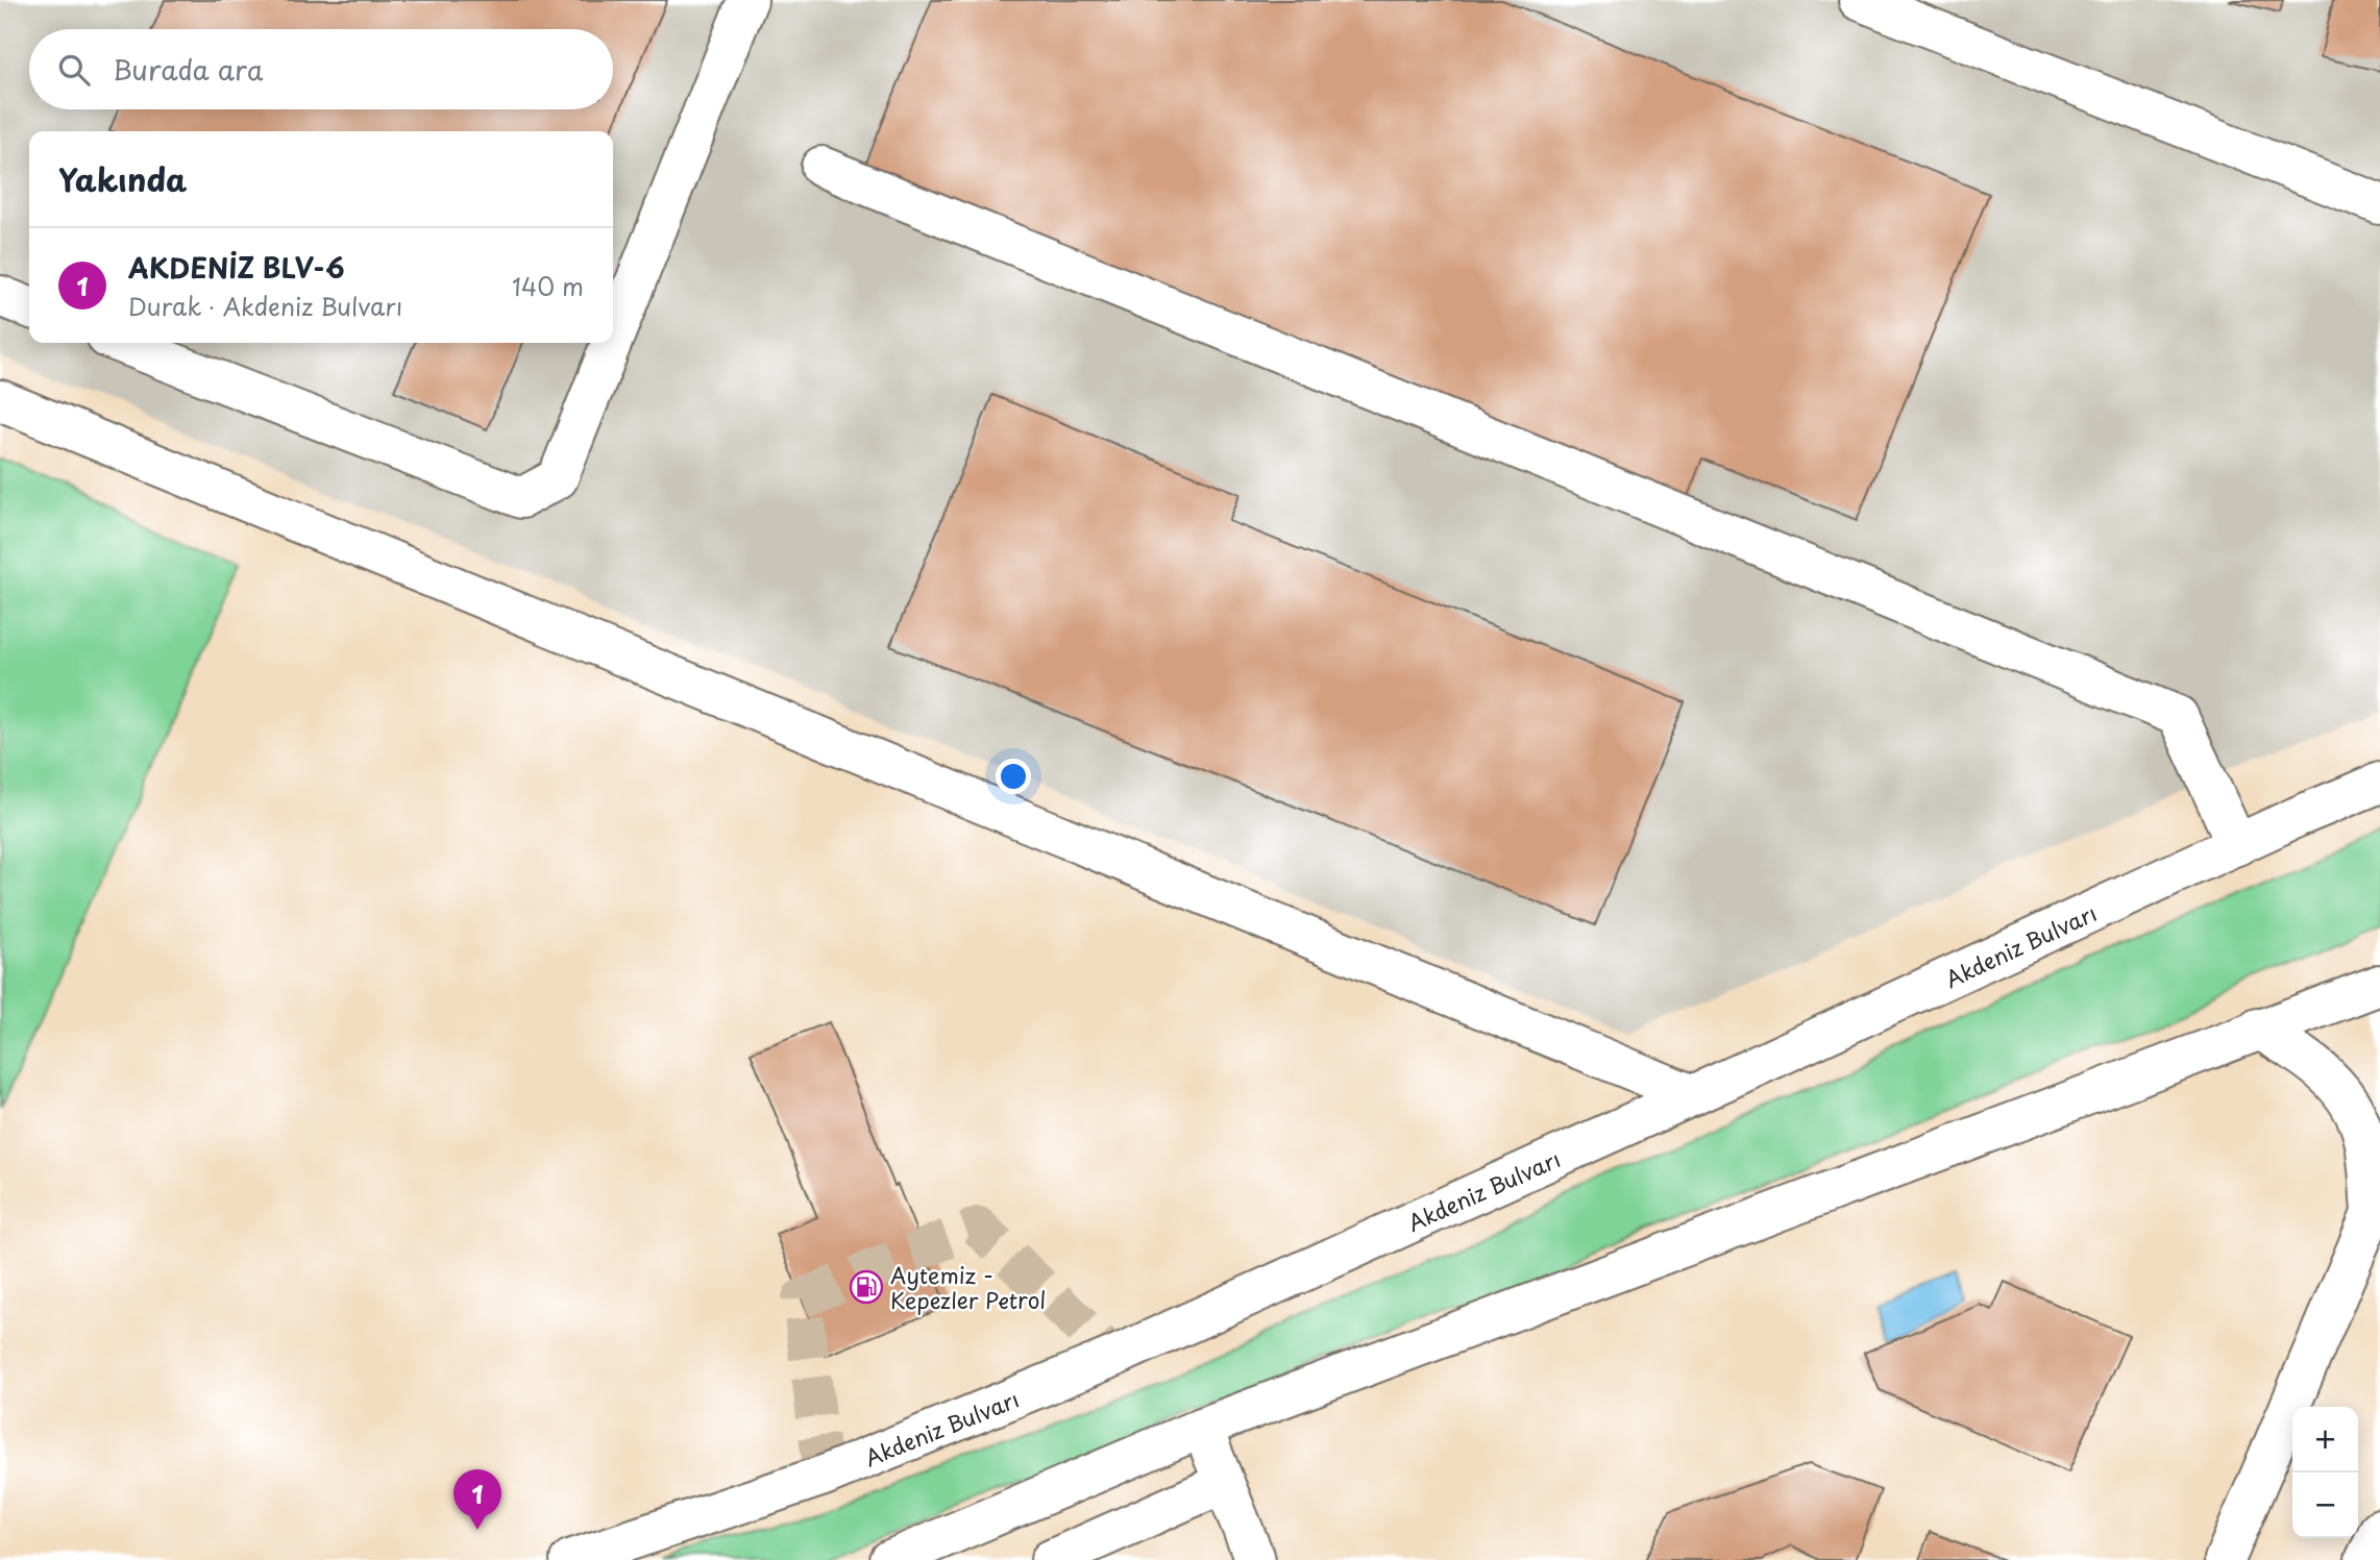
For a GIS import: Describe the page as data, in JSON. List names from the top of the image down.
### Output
{
  "streets": {
    "main road": ["Akdeniz Bulvarı"]
  },
  "places": {
    "fuel station": ["Aytemiz - Kepezler Petrol"]
  },
  "page": {
    "search": "Burada ara",
    "heading": "Yakında",
    "list": [
      {
        "mark": "1",
        "name": "AKDENİZ BLV-6",
        "note": "Durak · Akdeniz Bulvarı",
        "value": "140 m"
      }
    ],
    "map_buttons": ["+", "−"],
    "pins": "1"
  }
}
